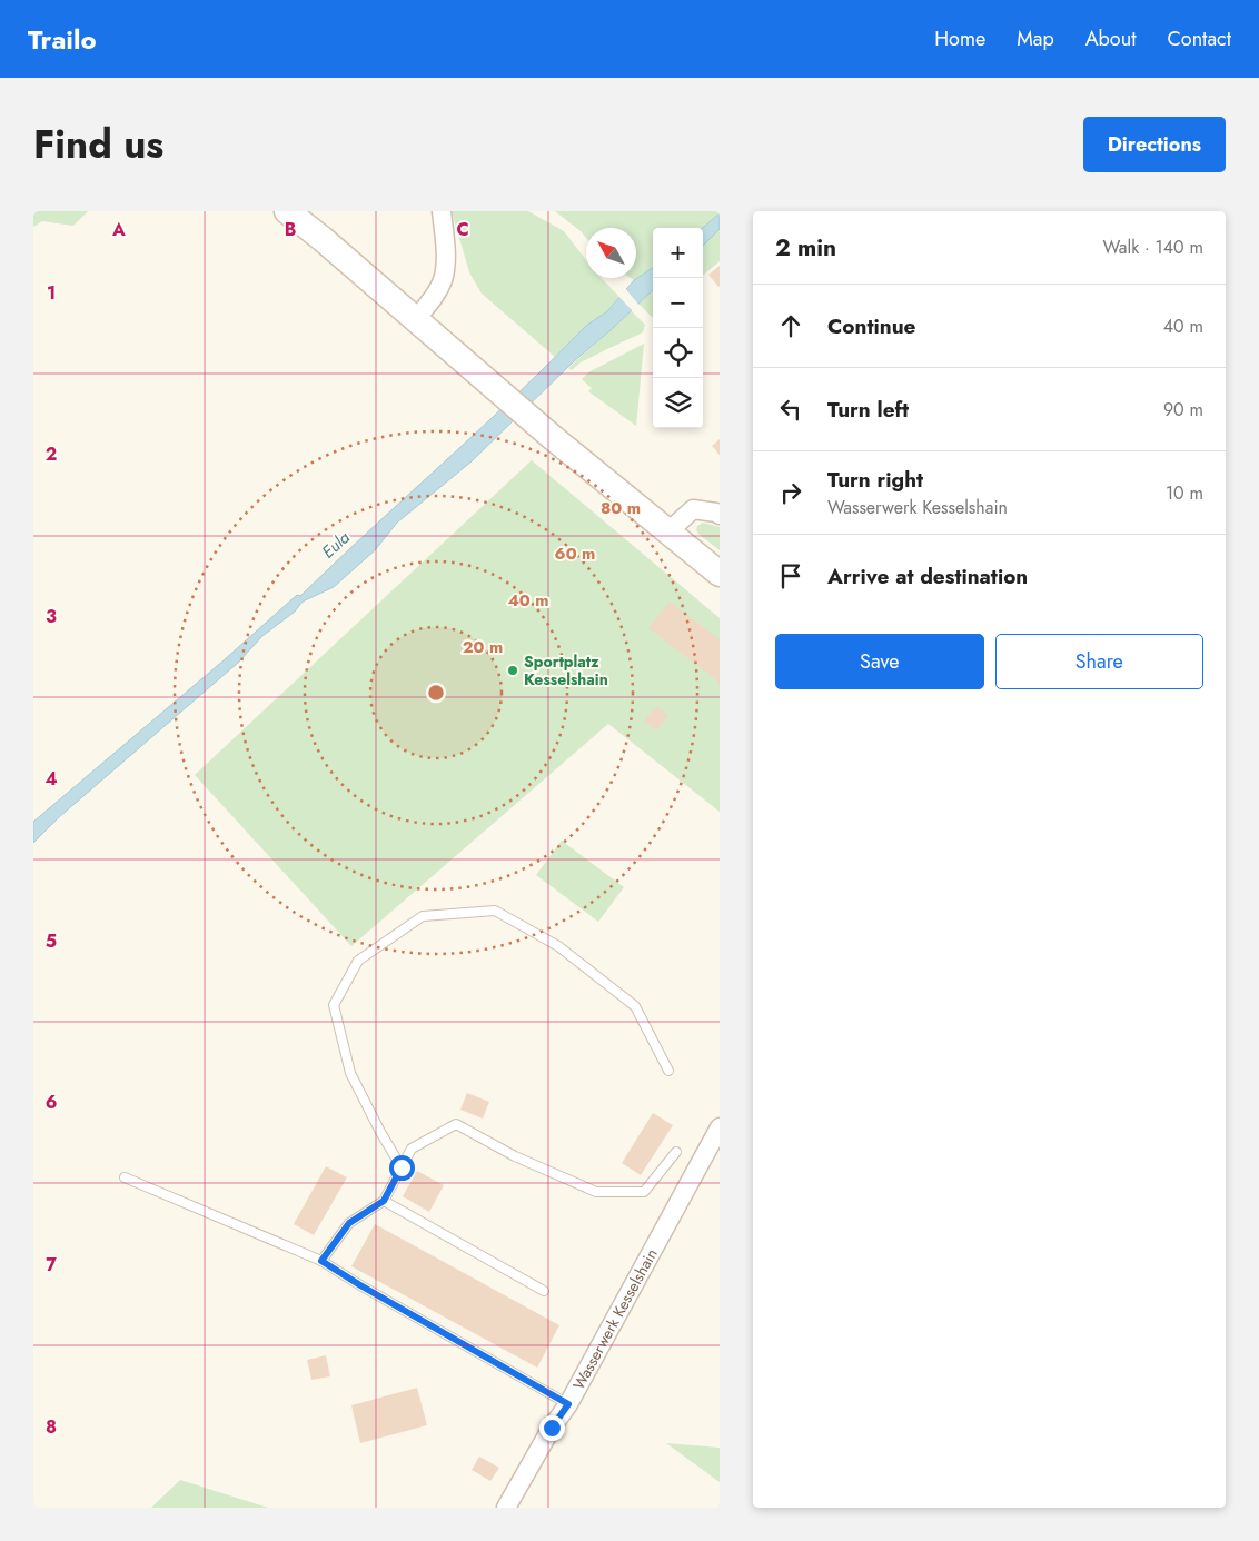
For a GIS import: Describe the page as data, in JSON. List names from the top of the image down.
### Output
{
  "streets": {
    "street": ["Wasserwerk Kesselshain"]
  },
  "water": ["Eula"],
  "places": ["Sportplatz Kesselshain"],
  "north": "top left",
  "page": {
    "header": "Trailo",
    "nav": [
      "Home",
      "Map",
      "About",
      "Contact"
    ],
    "title": "Find us",
    "buttons": [
      "Directions",
      ["Save", "Share"]
    ],
    "heading": ["2 min", "Walk · 140 m"],
    "map_buttons": ["+", "−"],
    "list": [
      ["Continue", "40 m"],
      ["Turn left", "90 m"],
      ["Turn right", "Wasserwerk Kesselshain", "10 m"],
      "Arrive at destination"
    ]
  },
  "grid": {
    "columns": ["A", "B", "C"],
    "rows": [
      "1",
      "2",
      "3",
      "4",
      "5",
      "6",
      "7",
      "8"
    ]
  },
  "rings": [
    "80 m",
    "60 m",
    "40 m",
    "20 m"
  ]
}
